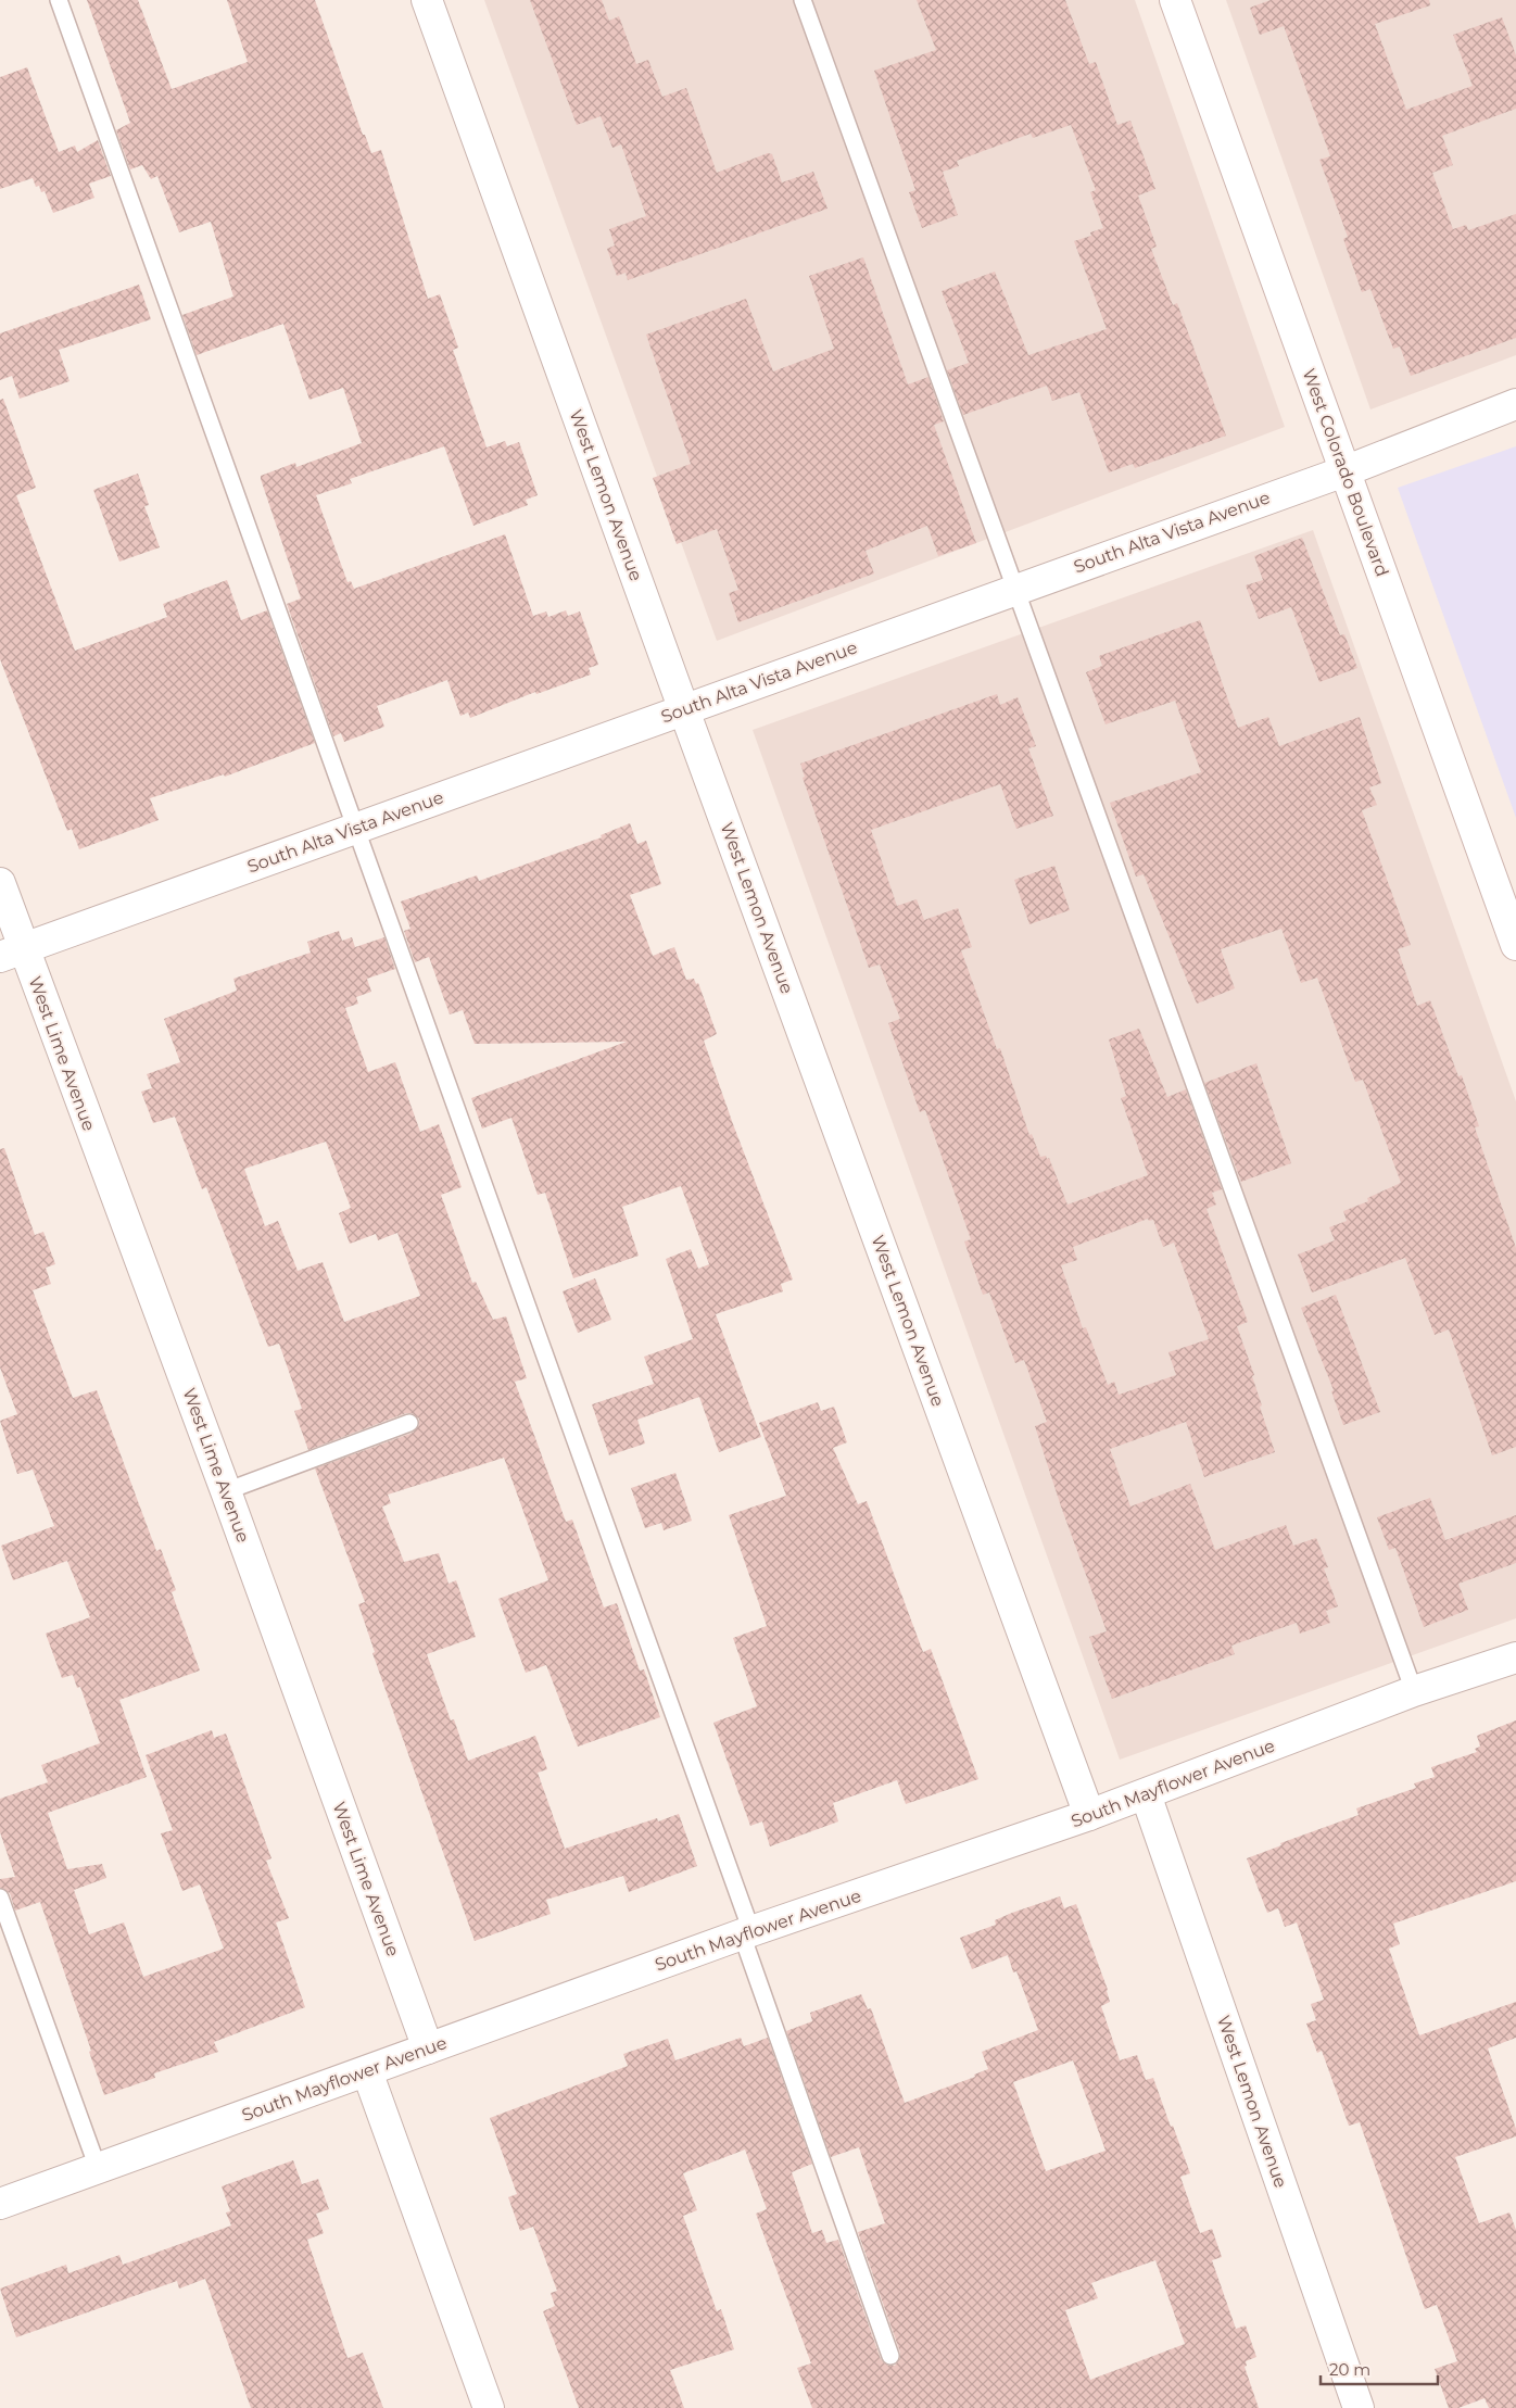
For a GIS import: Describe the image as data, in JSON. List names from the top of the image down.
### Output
{
  "streets": {
    "street": [
      "West Colorado Boulevard",
      "West Lemon Avenue",
      "South Alta Vista Avenue",
      "West Lime Avenue",
      "South Mayflower Avenue"
    ]
  },
  "crossings": [
    ["West Colorado Boulevard", "South Alta Vista Avenue"],
    ["West Lemon Avenue", "South Alta Vista Avenue"],
    ["West Lemon Avenue", "South Mayflower Avenue"],
    ["South Alta Vista Avenue", "West Lime Avenue"],
    ["West Lime Avenue", "South Mayflower Avenue"]
  ],
  "scale_bar": "20 m"
}
